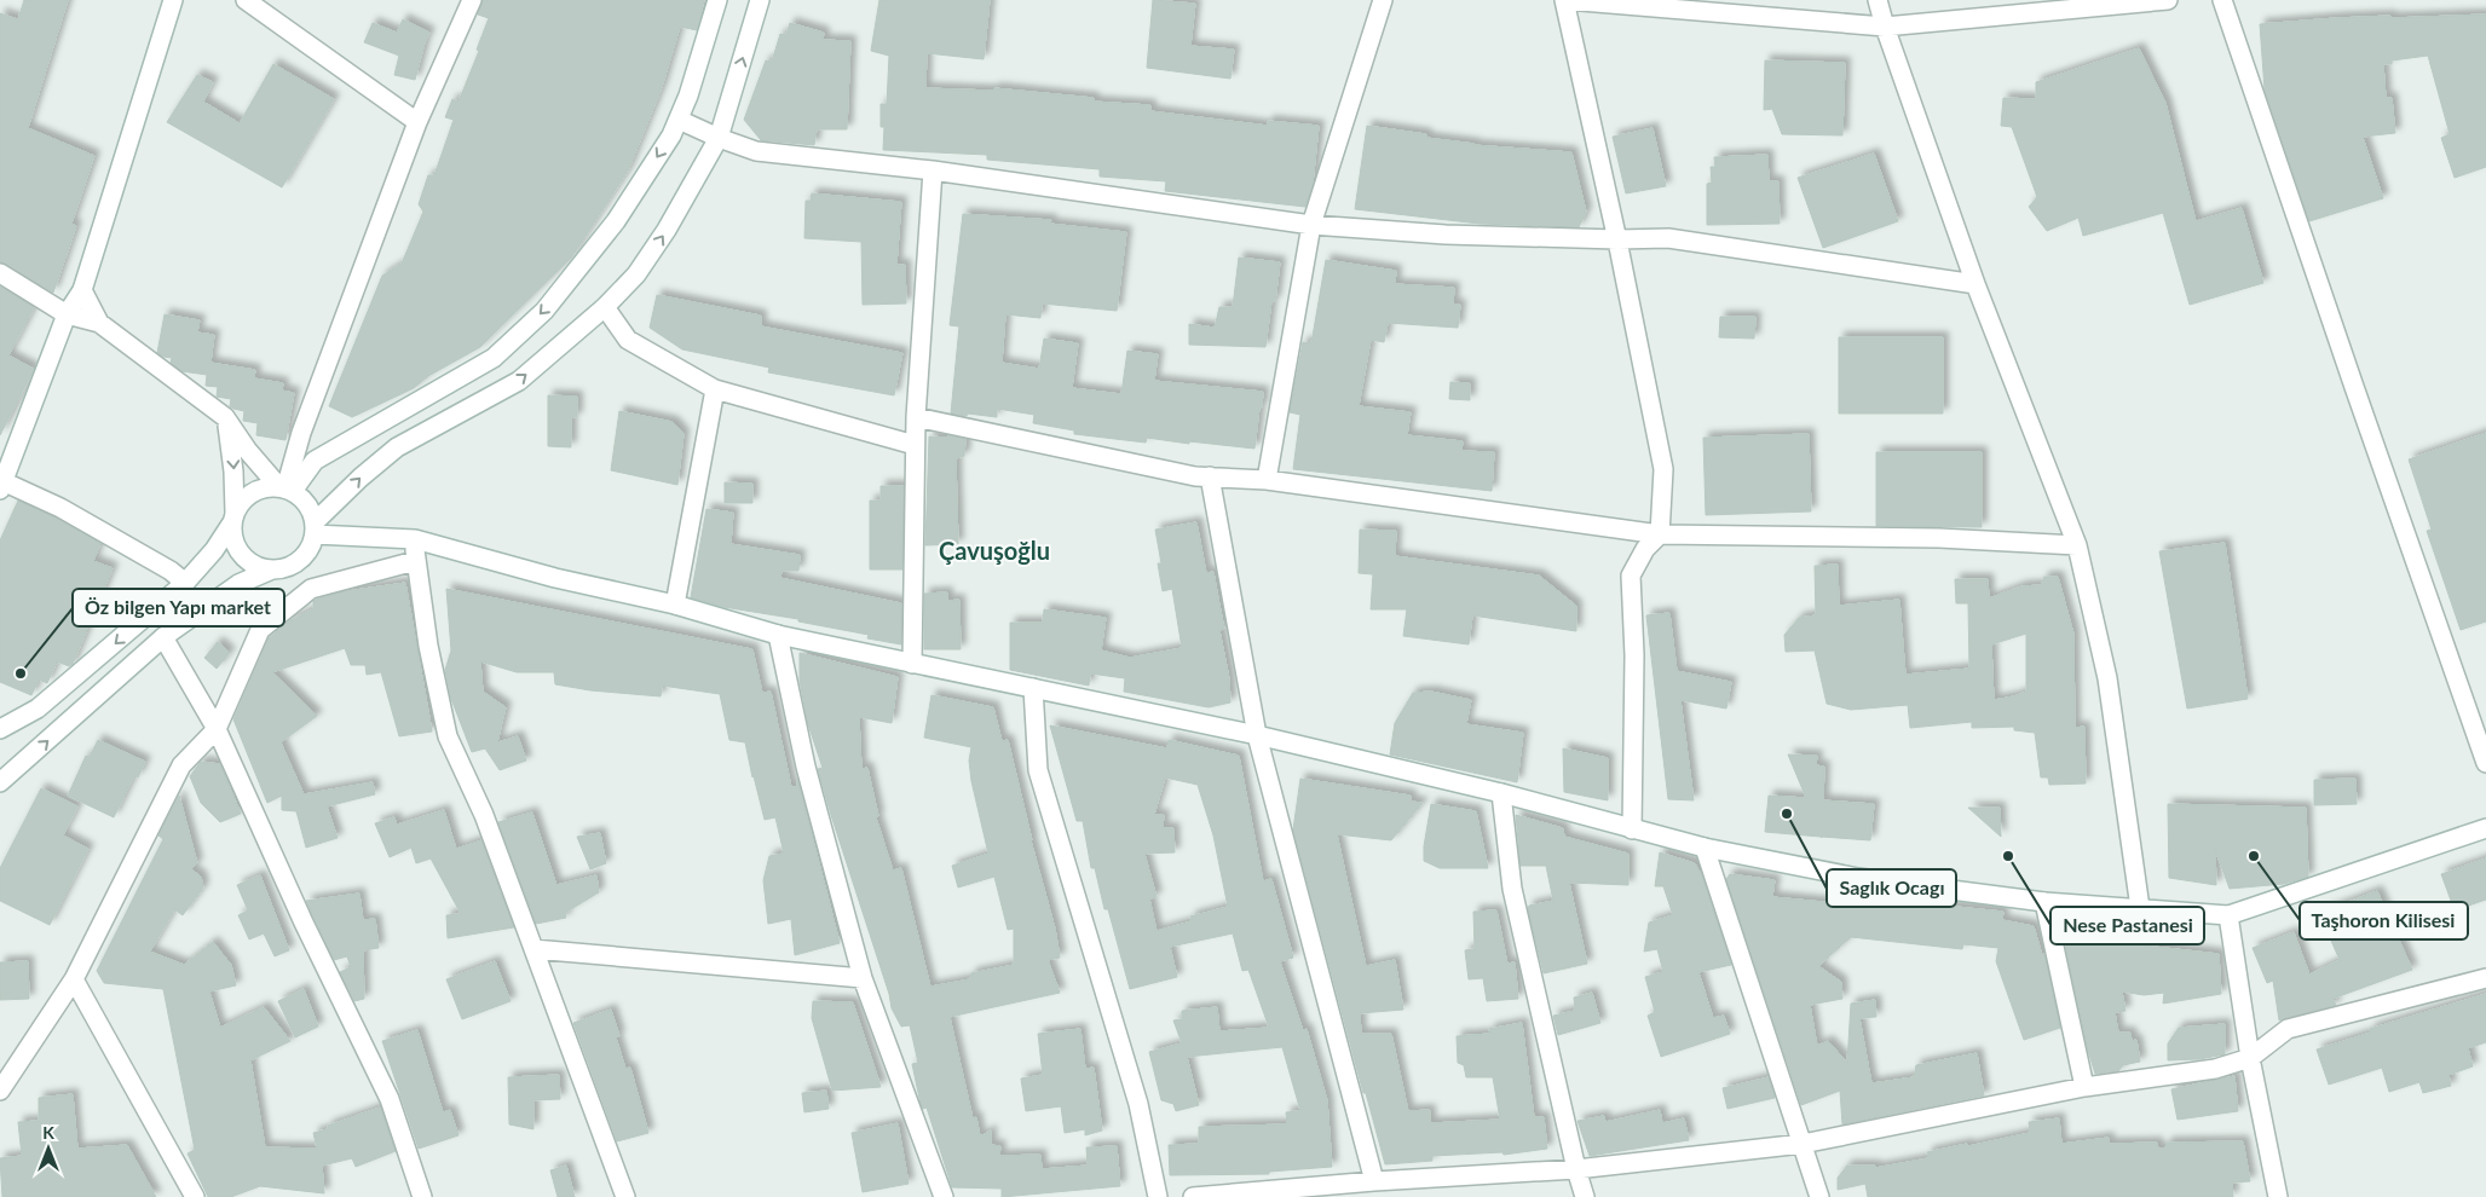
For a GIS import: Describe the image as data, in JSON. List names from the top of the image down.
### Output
{
  "districts": ["Çavuşoğlu"],
  "places": [
    "Öz bilgen Yapı market",
    "Saglık Ocagı",
    "Nese Pastanesi",
    "Taşhoron Kilisesi"
  ],
  "north": "top"
}
